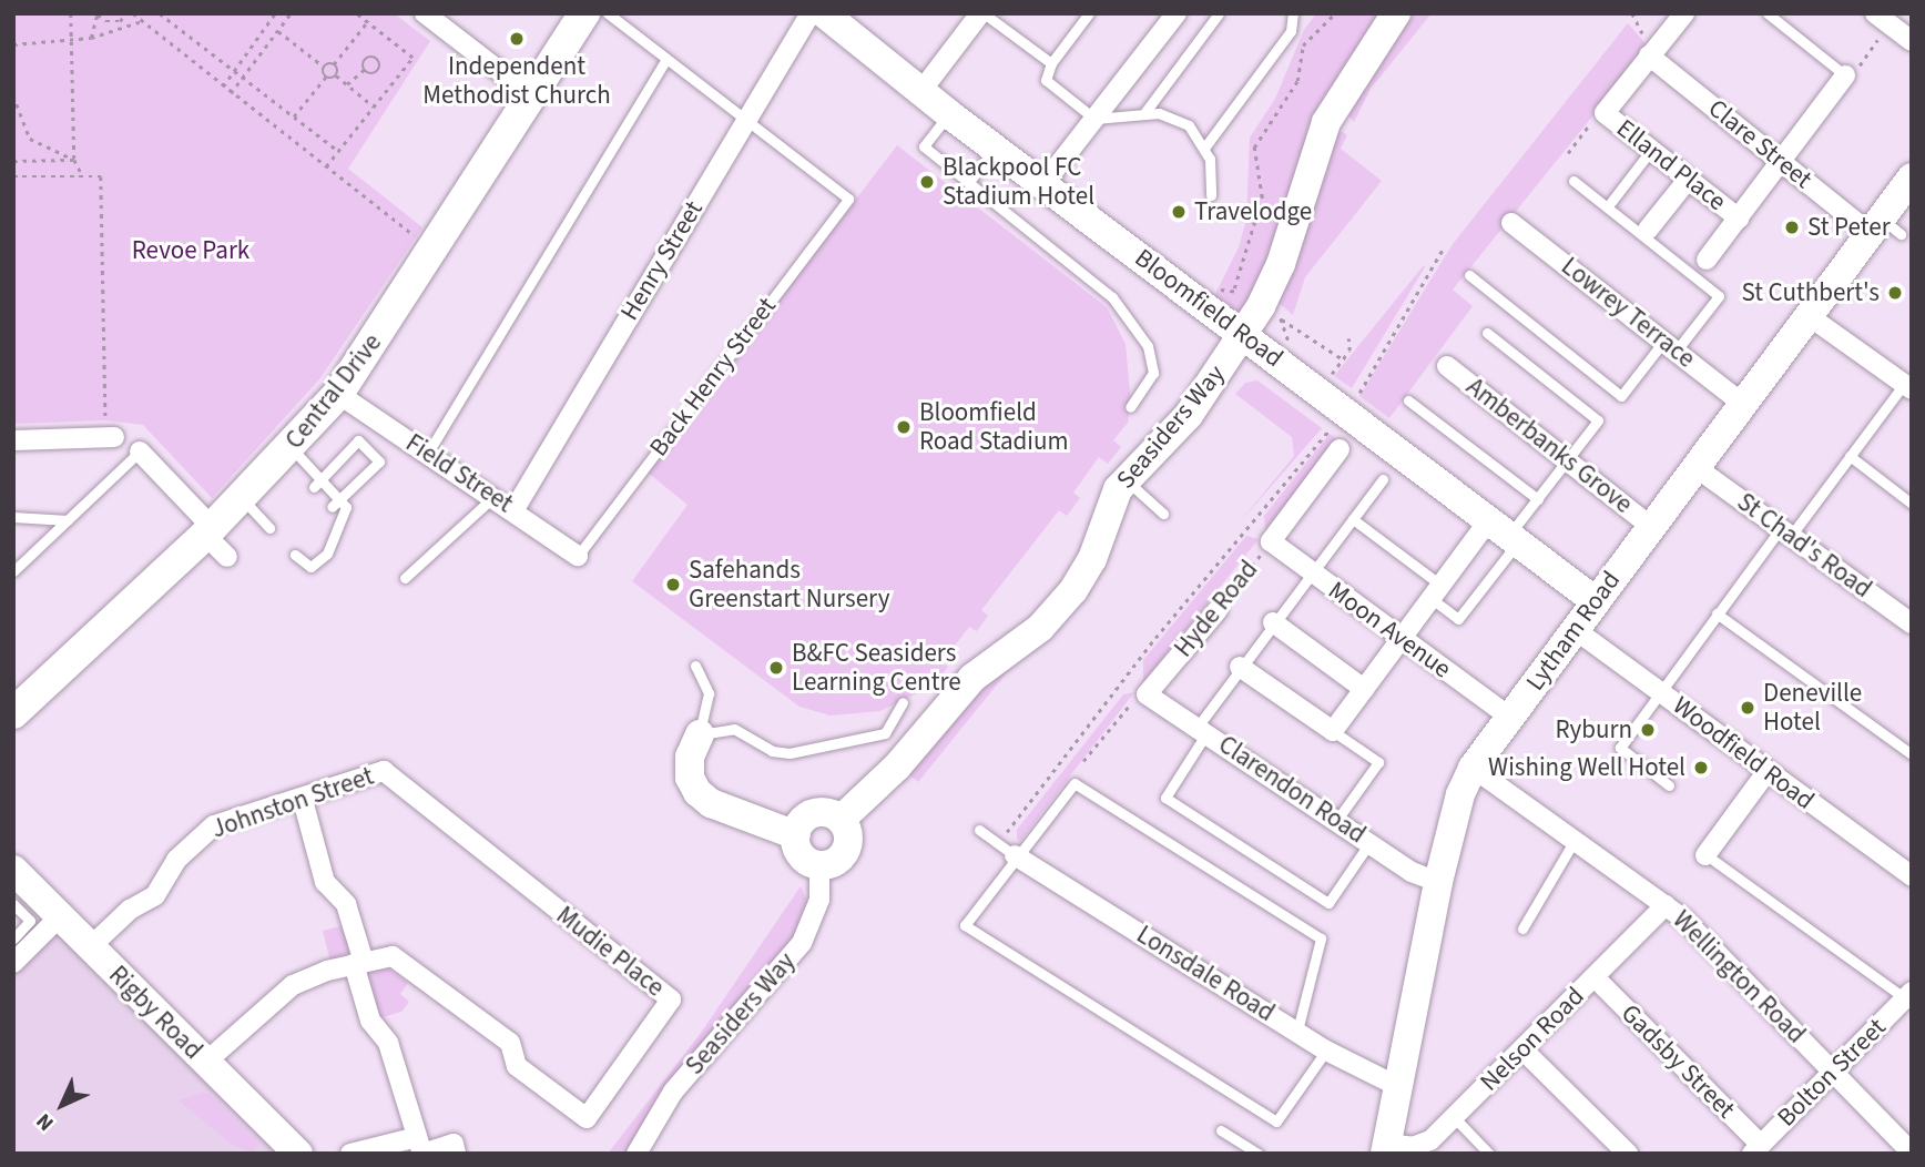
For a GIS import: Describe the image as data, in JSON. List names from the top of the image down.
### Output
{
  "streets": {
    "main road": ["Central Drive"],
    "street": [
      "Clare Street",
      "Elland Place",
      "Henry Street",
      "Bloomfield Road",
      "Lowrey Terrace",
      "Seasiders Way",
      "Amberbanks Grove",
      "Field Street",
      "St Chad's Road",
      "Hyde Road",
      "Moon Avenue",
      "Lytham Road",
      "Woodfield Road",
      "Clarendon Road",
      "Johnston Street",
      "Mudie Place",
      "Lonsdale Road",
      "Wellington Road",
      "Rigby Road",
      "Nelson Road",
      "Gadsby Street",
      "Bolton Street"
    ],
    "lane": ["Back Henry Street"]
  },
  "crossings": [
    ["Clare Street", "Elland Place"],
    ["Clare Street", "Lytham Road"],
    ["Henry Street", "Back Henry Street"],
    ["Henry Street", "Field Street"],
    ["Bloomfield Road", "Seasiders Way"],
    ["Bloomfield Road", "Lytham Road"],
    ["Lowrey Terrace", "Lytham Road"],
    ["Back Henry Street", "Field Street"],
    ["Central Drive", "Field Street"],
    ["Amberbanks Grove", "Lytham Road"],
    ["St Chad's Road", "Lytham Road"],
    ["Hyde Road", "Moon Avenue"],
    ["Hyde Road", "Clarendon Road"],
    ["Moon Avenue", "Lytham Road"],
    ["Lytham Road", "Woodfield Road"],
    ["Lytham Road", "Clarendon Road"],
    ["Lytham Road", "Lonsdale Road"],
    ["Lytham Road", "Wellington Road"],
    ["Lytham Road", "Nelson Road"],
    ["Johnston Street", "Mudie Place"],
    ["Johnston Street", "Rigby Road"],
    ["Wellington Road", "Nelson Road"],
    ["Wellington Road", "Bolton Street"],
    ["Nelson Road", "Gadsby Street"],
    ["Gadsby Street", "Bolton Street"]
  ],
  "parks": ["Revoe Park"],
  "places": [
    "Independent Methodist Church",
    "Blackpool FC Stadium Hotel",
    "Travelodge",
    "St Peter",
    "St Cuthbert's",
    "Bloomfield Road Stadium",
    "Safehands Greenstart Nursery",
    "B&FC Seasiders Learning Centre",
    "Deneville Hotel",
    "Ryburn",
    "Wishing Well Hotel"
  ],
  "north": "bottom left"
}
